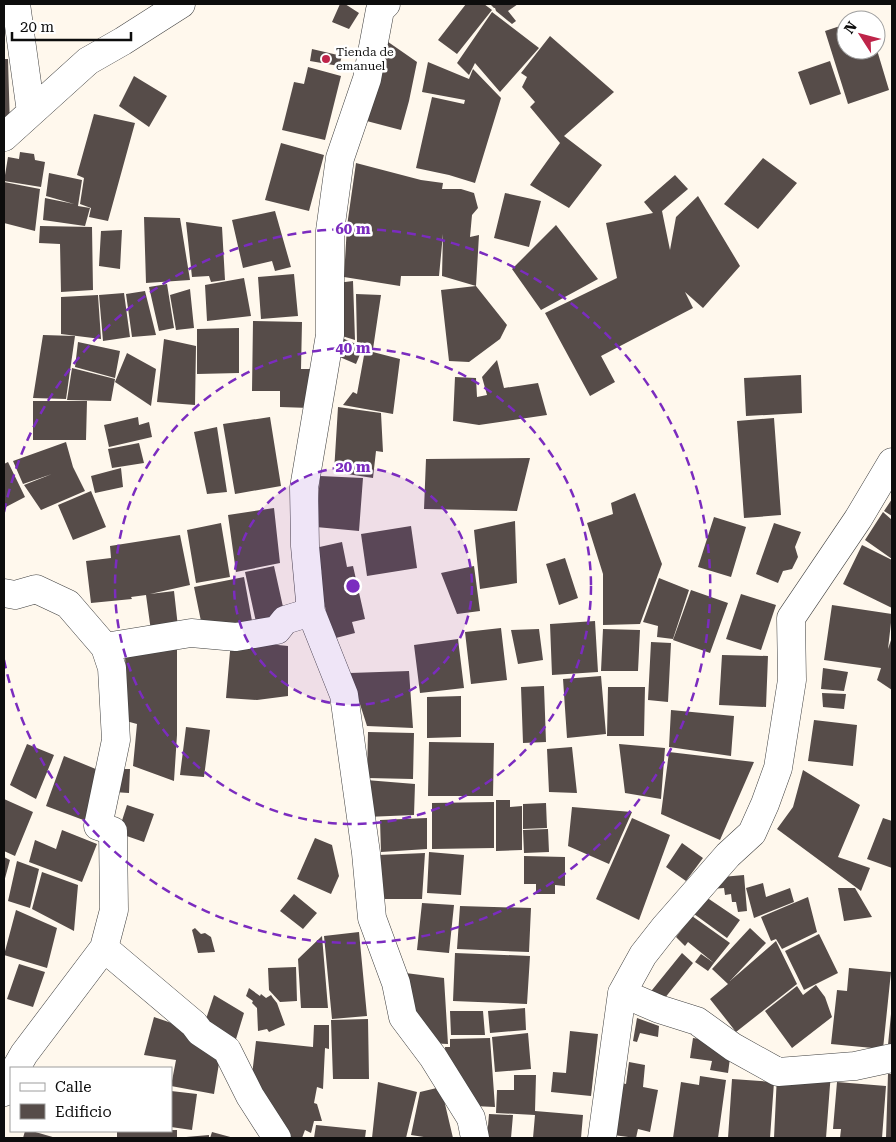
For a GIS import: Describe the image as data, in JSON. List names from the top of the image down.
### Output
{
  "places": ["Tienda de emanuel"],
  "legend": ["Calle", "Edificio"],
  "scale_bar": "20 m",
  "north": "top left",
  "rings": ["60 m", "40 m", "20 m"]
}
